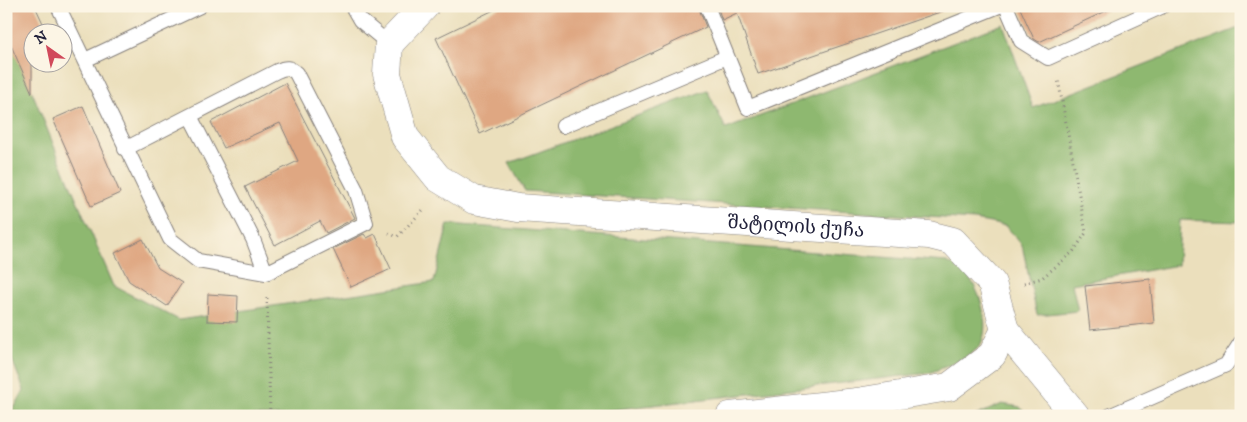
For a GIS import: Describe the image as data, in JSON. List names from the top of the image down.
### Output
{
  "streets": {
    "street": ["შატილის ქუჩა"]
  },
  "north": "top left"
}
